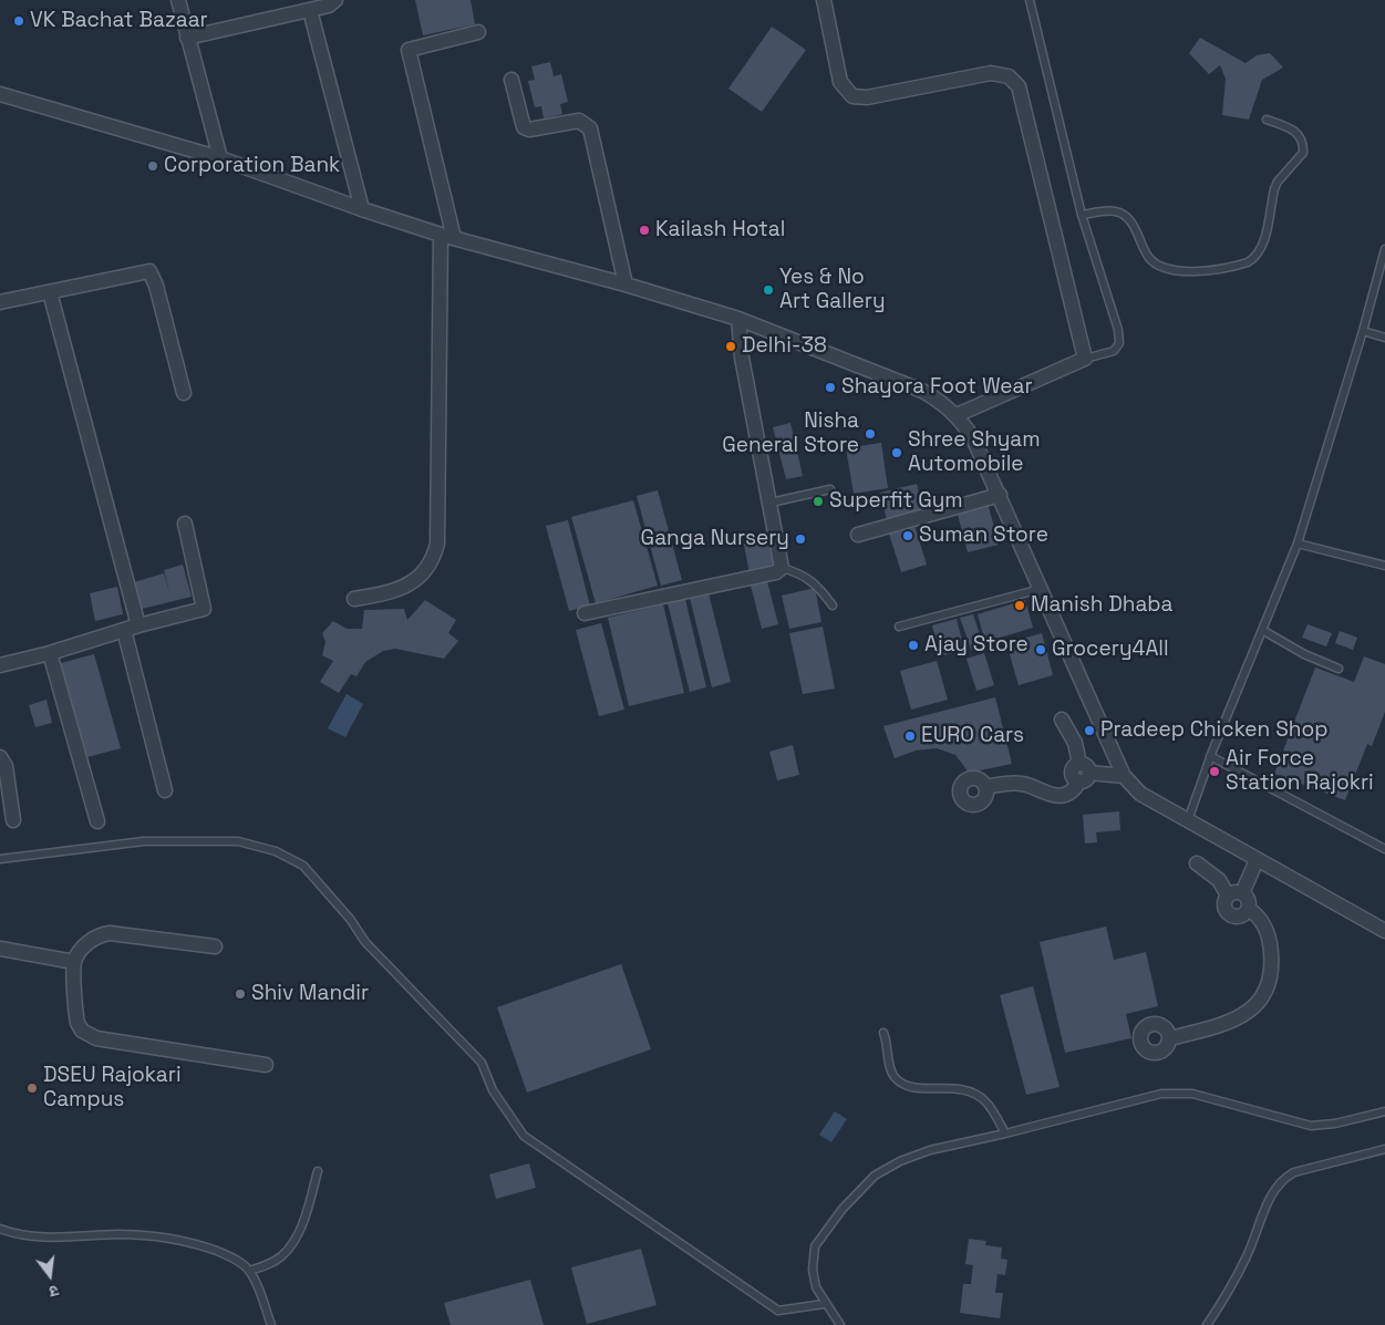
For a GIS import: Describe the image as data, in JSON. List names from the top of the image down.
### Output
{
  "places": [
    "VK Bachat Bazaar",
    "Corporation Bank",
    "Kailash Hotal",
    "Yes & No Art Gallery",
    "Delhi-38",
    "Shayora Foot Wear",
    "Nisha General Store",
    "Shree Shyam Automobile",
    "Superfit Gym",
    "Suman Store",
    "Ganga Nursery",
    "Manish Dhaba",
    "Ajay Store",
    "Grocery4All",
    "Pradeep Chicken Shop",
    "EURO Cars",
    "Air Force Station Rajokri",
    "Shiv Mandir",
    "DSEU Rajokari Campus"
  ],
  "north": "bottom"
}
